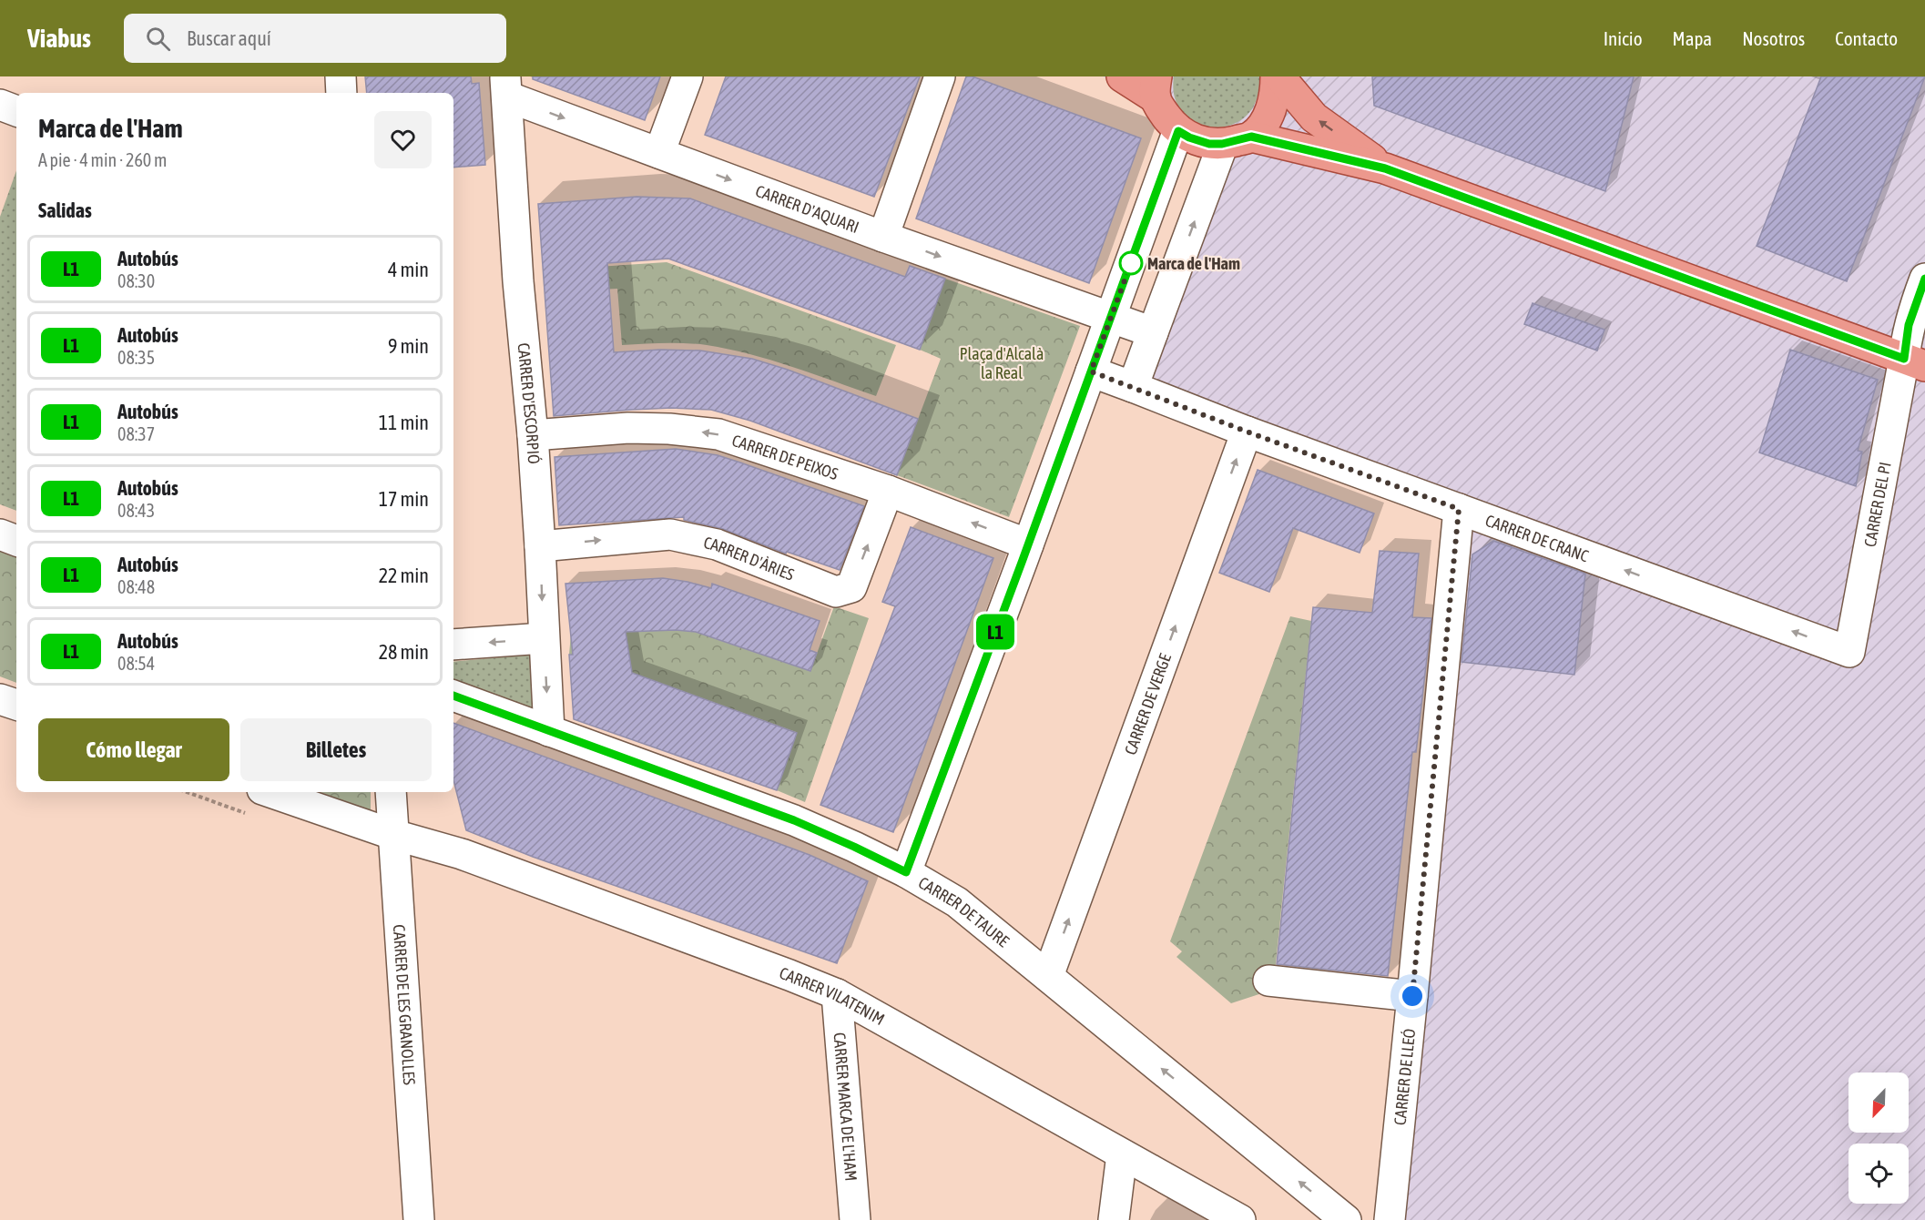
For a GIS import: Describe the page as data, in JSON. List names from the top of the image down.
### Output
{
  "streets": {
    "street": [
      "CARRER D'AQUARI",
      "CARRER D'ESCORPIÓ",
      "CARRER DE PEIXOS",
      "CARRER DEL PI",
      "CARRER DE CRANC",
      "CARRER D'ÀRIES",
      "CARRER DE VERGE",
      "CARRER DE TAURE",
      "CARRER VILATENIM",
      "CARRER DE LES GRANOLLES",
      "CARRER DE LLEÓ",
      "CARRER MARCA DE L'HAM"
    ]
  },
  "crossings": [
    ["CARRER D'AQUARI", "CARRER D'ESCORPIÓ"],
    ["CARRER D'ESCORPIÓ", "CARRER DE PEIXOS"],
    ["CARRER D'ESCORPIÓ", "CARRER D'ÀRIES"],
    ["CARRER D'ESCORPIÓ", "CARRER DE TAURE"],
    ["CARRER DE PEIXOS", "CARRER D'ÀRIES"],
    ["CARRER DEL PI", "CARRER DE CRANC"],
    ["CARRER DE CRANC", "CARRER DE VERGE"],
    ["CARRER DE CRANC", "CARRER DE LLEÓ"],
    ["CARRER DE VERGE", "CARRER DE TAURE"],
    ["CARRER VILATENIM", "CARRER DE LES GRANOLLES"],
    ["CARRER VILATENIM", "CARRER MARCA DE L'HAM"]
  ],
  "one_way": [
    "CARRER D'AQUARI",
    "CARRER DE PEIXOS",
    "CARRER DE CRANC",
    "CARRER D'ÀRIES",
    "CARRER DE TAURE"
  ],
  "parks": ["Plaça d'Alcalà la Real"],
  "places": ["Marca de l'Ham"],
  "lines": ["bus line L1"],
  "north": "bottom left",
  "page": {
    "header": "Viabus",
    "search": "Buscar aquí",
    "nav": [
      "Inicio",
      "Mapa",
      "Nosotros",
      "Contacto"
    ],
    "on_map": "L1",
    "heading": [
      ["Marca de l'Ham", "A pie · 4 min · 260 m"],
      "Salidas"
    ],
    "list": [
      {
        "mark": "L1",
        "name": "Autobús",
        "note": "08:30",
        "value": "4 min"
      },
      {
        "mark": "L1",
        "name": "Autobús",
        "note": "08:35",
        "value": "9 min"
      },
      {
        "mark": "L1",
        "name": "Autobús",
        "note": "08:37",
        "value": "11 min"
      },
      {
        "mark": "L1",
        "name": "Autobús",
        "note": "08:43",
        "value": "17 min"
      },
      {
        "mark": "L1",
        "name": "Autobús",
        "note": "08:48",
        "value": "22 min"
      },
      {
        "mark": "L1",
        "name": "Autobús",
        "note": "08:54",
        "value": "28 min"
      }
    ],
    "buttons": ["Cómo llegar", "Billetes"]
  }
}
